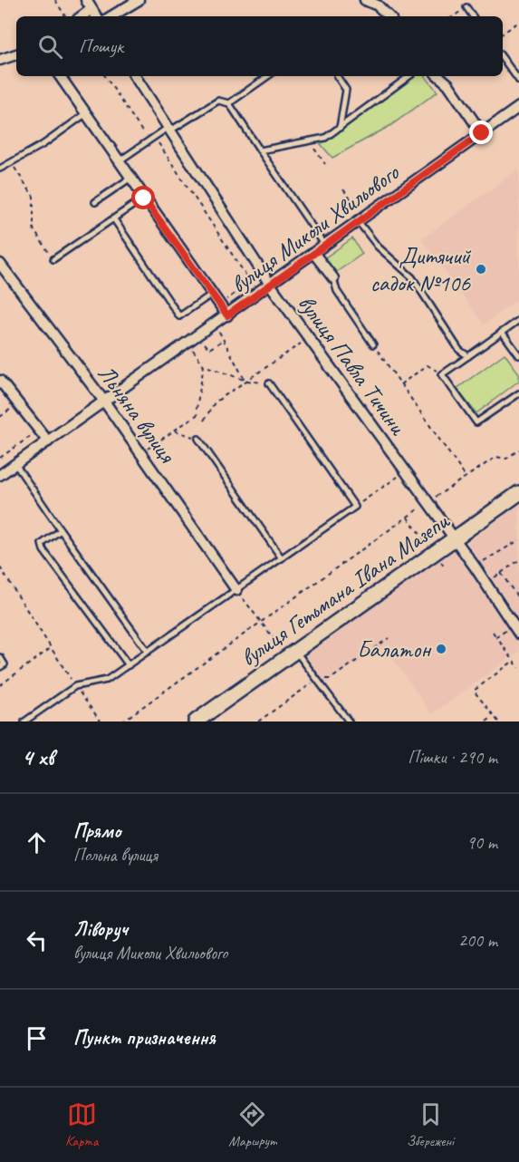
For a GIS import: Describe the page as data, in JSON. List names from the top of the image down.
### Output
{
  "streets": {
    "main road": ["вулиця Гетьмана Івана Мазепи"],
    "street": ["вулиця Миколи Хвильового", "вулиця Павла Тичини", "Льняна вулиця"]
  },
  "crossings": [
    ["вулиця Миколи Хвильового", "вулиця Павла Тичини"],
    ["вулиця Миколи Хвильового", "Льняна вулиця"],
    ["вулиця Павла Тичини", "вулиця Гетьмана Івана Мазепи"]
  ],
  "places": ["Дитячий садок №106", "Балатон"],
  "page": {
    "search": "Пошук",
    "heading": ["4 хв", "Пішки · 290 m"],
    "list": [
      ["Прямо", "Польна вулиця", "90 m"],
      ["Ліворуч", "вулиця Миколи Хвильового", "200 m"],
      "Пункт призначення"
    ],
    "nav": ["Карта", "Маршрут", "Збережені"]
  }
}
